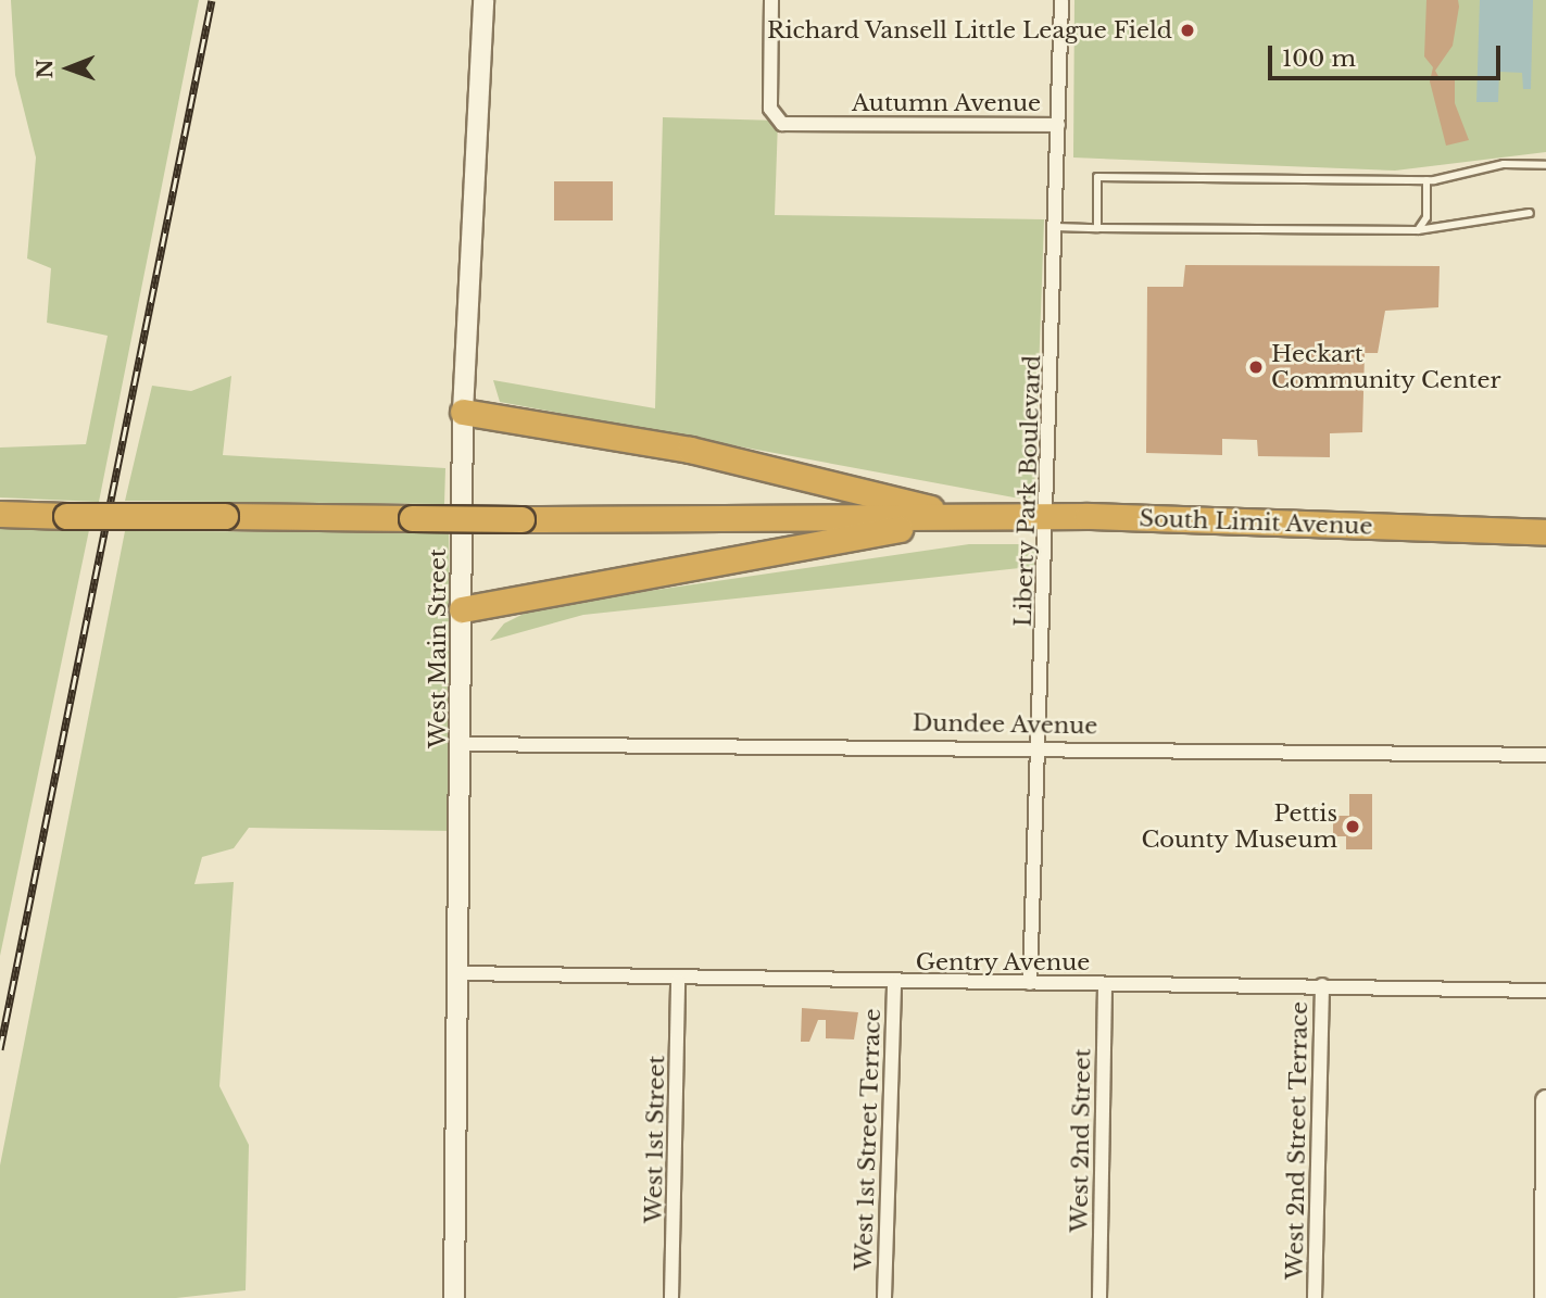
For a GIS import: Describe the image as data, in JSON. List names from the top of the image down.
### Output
{
  "streets": {
    "highway": ["South Limit Avenue"],
    "main road": ["West Main Street"],
    "street": [
      "Autumn Avenue",
      "Liberty Park Boulevard",
      "Dundee Avenue",
      "Gentry Avenue",
      "West 1st Street",
      "West 1st Street Terrace",
      "West 2nd Street",
      "West 2nd Street Terrace"
    ]
  },
  "crossings": [
    ["Autumn Avenue", "Liberty Park Boulevard"],
    ["Liberty Park Boulevard", "South Limit Avenue"],
    ["Liberty Park Boulevard", "Dundee Avenue"],
    ["Liberty Park Boulevard", "Gentry Avenue"],
    ["West Main Street", "Dundee Avenue"],
    ["West Main Street", "Gentry Avenue"],
    ["Gentry Avenue", "West 1st Street"],
    ["Gentry Avenue", "West 1st Street Terrace"],
    ["Gentry Avenue", "West 2nd Street"],
    ["Gentry Avenue", "West 2nd Street Terrace"]
  ],
  "places": ["Richard Vansell Little League Field", "Heckart Community Center", "Pettis County Museum"],
  "scale_bar": "100 m",
  "north": "left"
}
